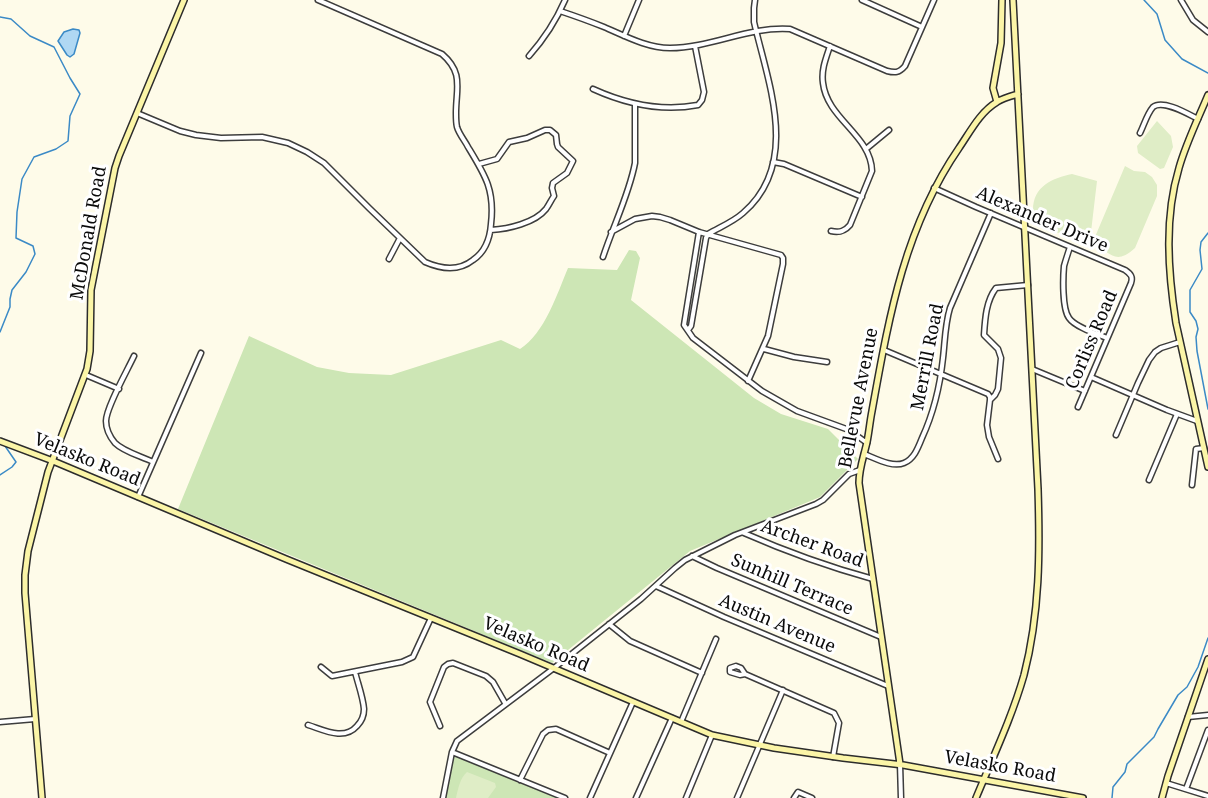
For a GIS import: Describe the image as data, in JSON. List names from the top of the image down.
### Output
{
  "streets": {
    "street": [
      "Alexander Drive",
      "McDonald Road",
      "Corliss Road",
      "Merrill Road",
      "Bellevue Avenue",
      "Velasko Road",
      "Archer Road",
      "Sunhill Terrace",
      "Austin Avenue"
    ]
  },
  "crossings": [
    ["Alexander Drive", "Corliss Road"],
    ["Alexander Drive", "Merrill Road"],
    ["Alexander Drive", "Bellevue Avenue"],
    ["McDonald Road", "Velasko Road"],
    ["Merrill Road", "Bellevue Avenue"],
    ["Bellevue Avenue", "Velasko Road"],
    ["Bellevue Avenue", "Archer Road"],
    ["Bellevue Avenue", "Sunhill Terrace"],
    ["Bellevue Avenue", "Austin Avenue"]
  ]
}
